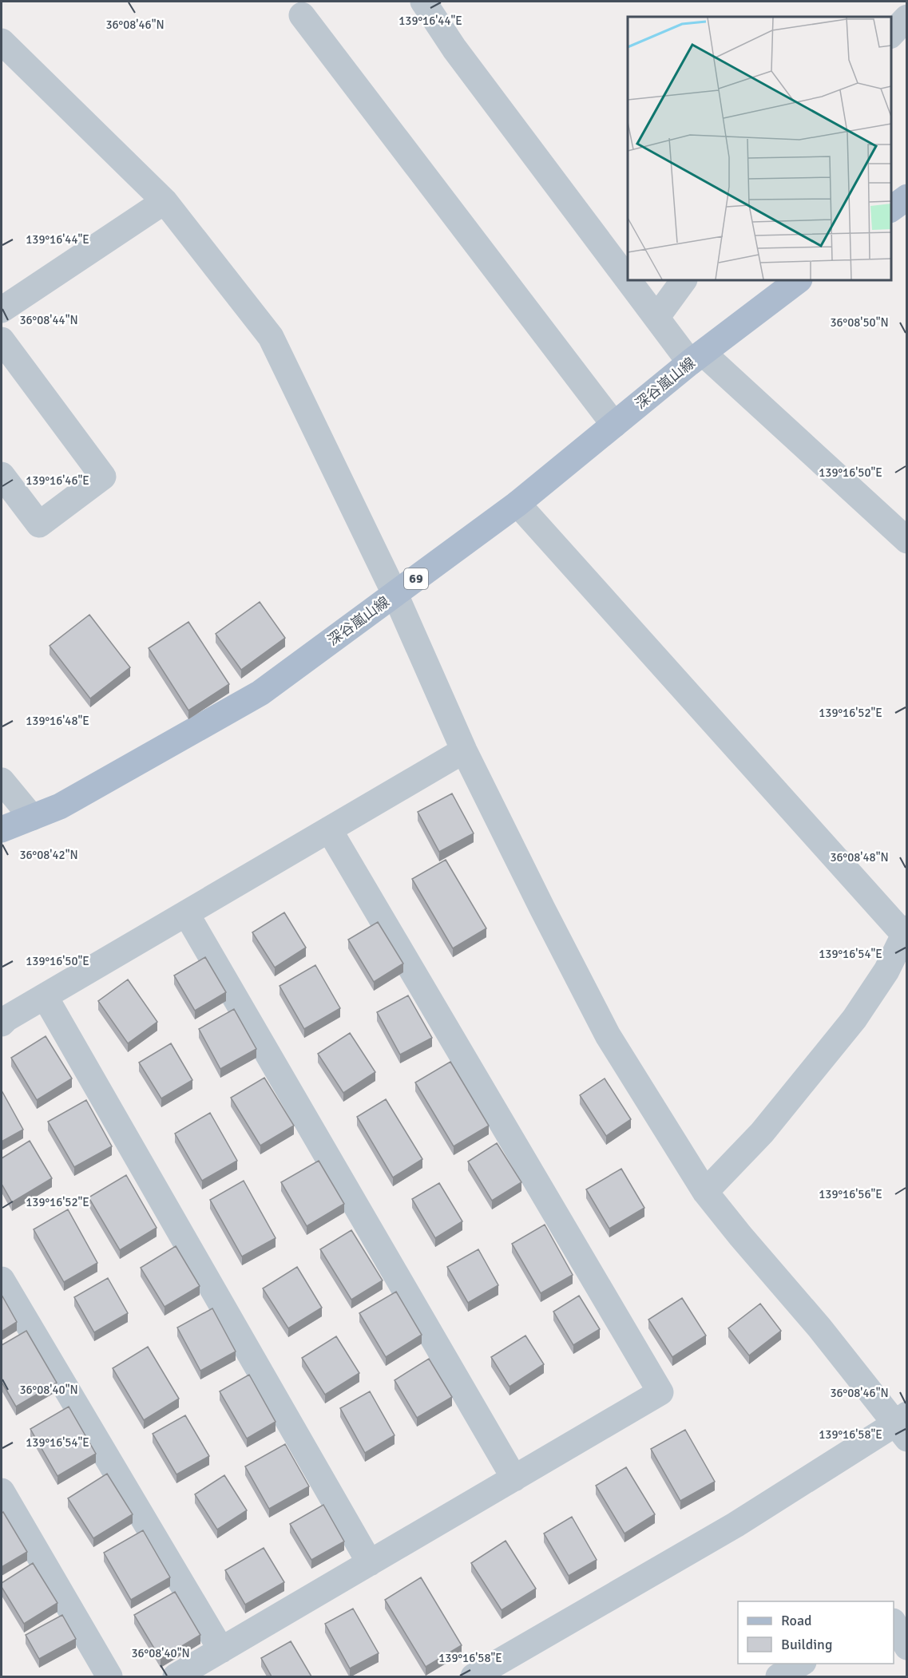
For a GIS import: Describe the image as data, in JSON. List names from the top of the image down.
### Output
{
  "streets": {
    "main road": ["深谷嵐山線", "69"]
  },
  "legend": ["Road", "Building"],
  "coordinates": [
    "139°16'44\"E",
    "36°08'46\"N",
    "36°08'44\"N",
    "36°08'50\"N",
    "139°16'50\"E",
    "139°16'46\"E",
    "139°16'52\"E",
    "139°16'48\"E",
    "36°08'42\"N",
    "36°08'48\"N",
    "139°16'54\"E",
    "139°16'56\"E",
    "36°08'40\"N",
    "139°16'58\"E"
  ]
}
